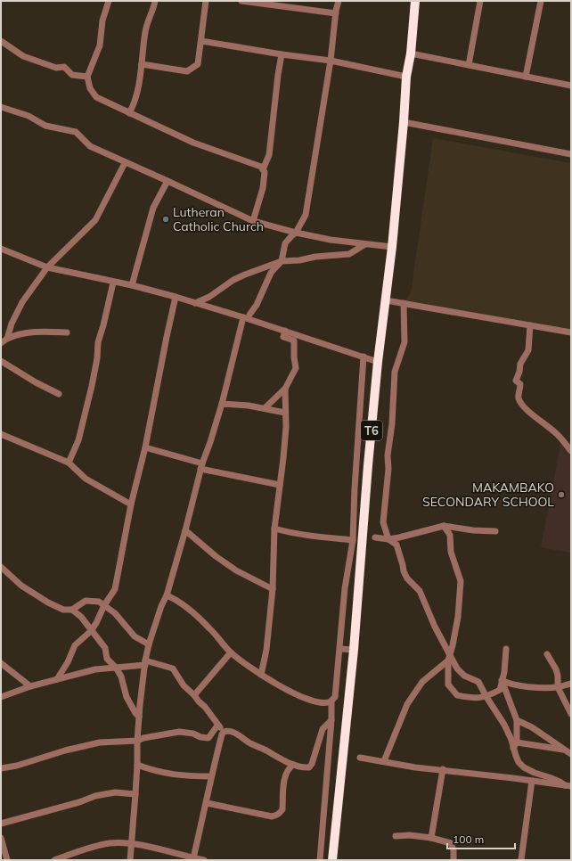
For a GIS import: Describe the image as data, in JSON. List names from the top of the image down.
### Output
{
  "streets": {
    "highway": ["T6"]
  },
  "places": ["Lutheran Catholic Church", "MAKAMBAKO SECONDARY SCHOOL"],
  "scale_bar": "100 m"
}
